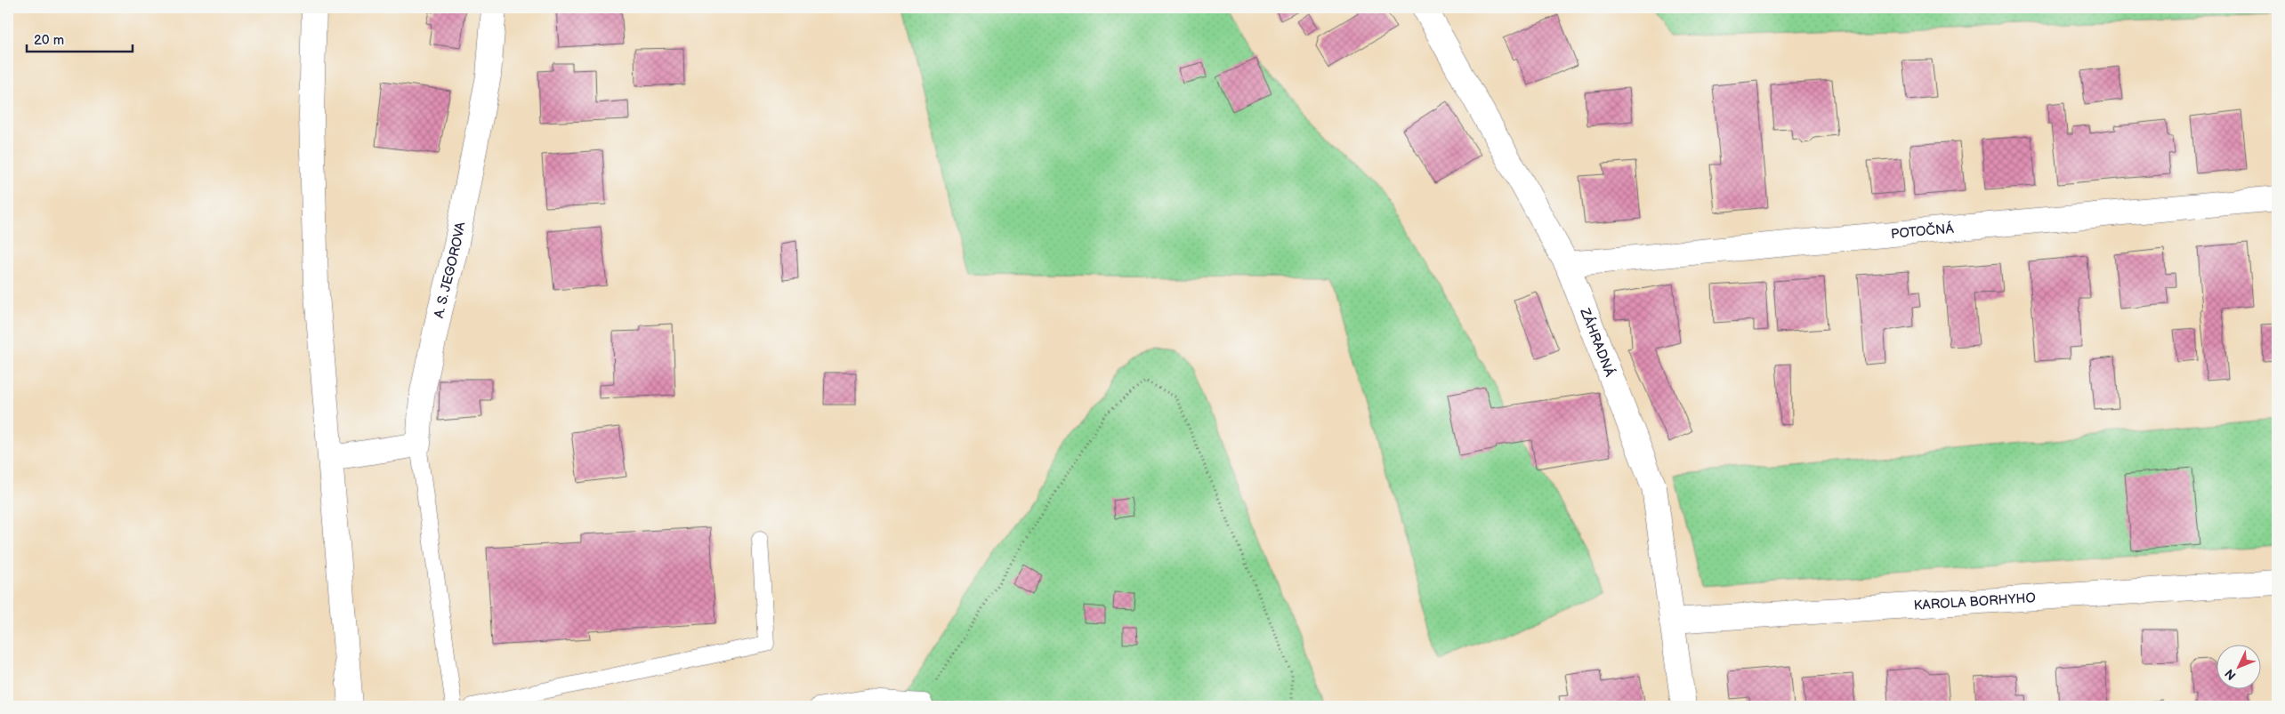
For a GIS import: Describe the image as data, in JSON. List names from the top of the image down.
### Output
{
  "streets": {
    "street": [
      "POTOČNÁ",
      "A. S. JEGOROVA",
      "ZÁHRADNÁ",
      "KAROLA BORHYHO"
    ]
  },
  "crossings": [
    ["POTOČNÁ", "ZÁHRADNÁ"],
    ["ZÁHRADNÁ", "KAROLA BORHYHO"]
  ],
  "scale_bar": "20 m",
  "north": "bottom left"
}
